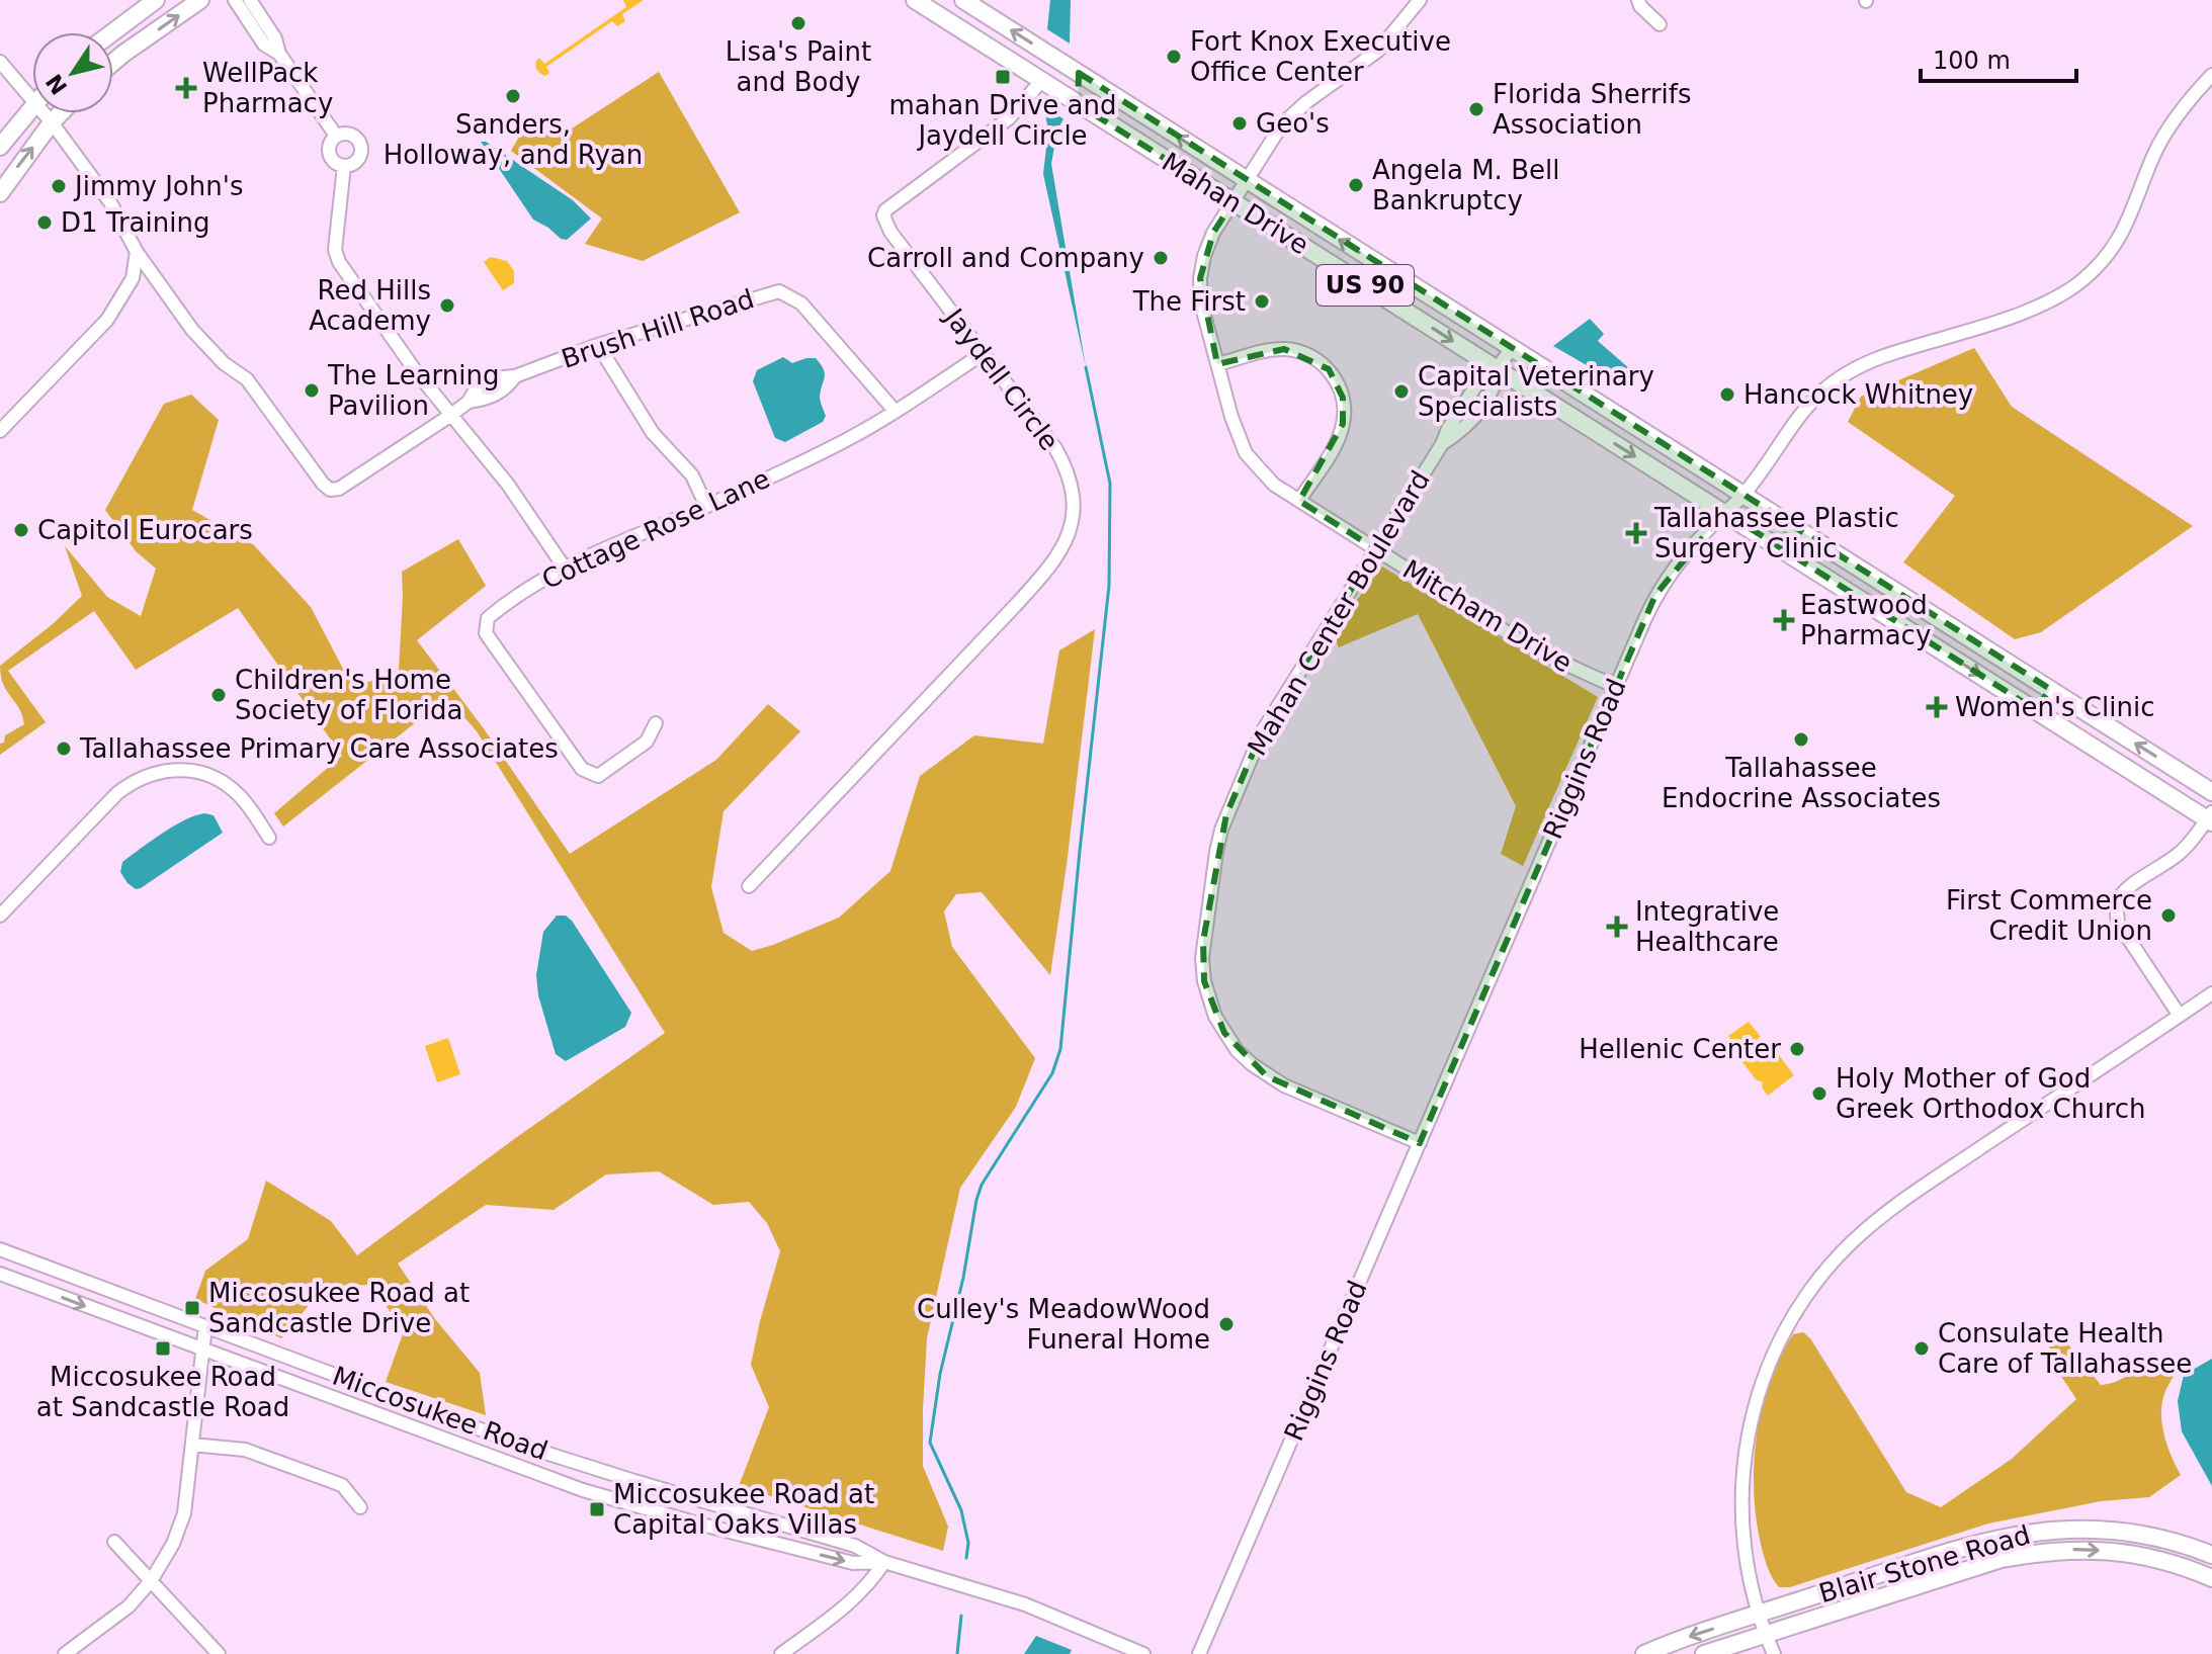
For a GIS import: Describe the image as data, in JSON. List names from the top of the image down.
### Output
{
  "streets": {
    "main road": ["Mahan Drive", "US 90", "Blair Stone Road"],
    "street": [
      "Brush Hill Road",
      "Jaydell Circle",
      "Cottage Rose Lane",
      "Mahan Center Boulevard",
      "Mitcham Drive",
      "Riggins Road",
      "Miccosukee Road"
    ]
  },
  "crossings": [
    ["Mahan Drive", "Jaydell Circle"],
    ["Mahan Drive", "Mahan Center Boulevard"],
    ["Mahan Drive", "Mitcham Drive"],
    ["Mahan Drive", "Riggins Road"],
    ["Brush Hill Road", "Cottage Rose Lane"],
    ["Jaydell Circle", "Cottage Rose Lane"],
    ["Mahan Center Boulevard", "Mitcham Drive"],
    ["Mahan Center Boulevard", "Riggins Road"],
    ["Mitcham Drive", "Riggins Road"]
  ],
  "places": {
    "other": [
      "Lisa's Paint and Body",
      "Fort Knox Executive Office Center",
      "Sanders, Holloway, and Ryan",
      "Florida Sherrifs Association",
      "Geo's",
      "Angela M. Bell Bankruptcy",
      "Jimmy John's",
      "D1 Training",
      "Carroll and Company",
      "The First",
      "Red Hills Academy",
      "The Learning Pavilion",
      "Capital Veterinary Specialists",
      "Hancock Whitney",
      "Capitol Eurocars",
      "Children's Home Society of Florida",
      "Tallahassee Endocrine Associates",
      "Tallahassee Primary Care Associates",
      "First Commerce Credit Union",
      "Hellenic Center",
      "Holy Mother of God Greek Orthodox Church",
      "Culley's MeadowWood Funeral Home",
      "Consulate Health Care of Tallahassee"
    ],
    "transit": [
      "mahan Drive and Jaydell Circle",
      "Miccosukee Road at Sandcastle Drive",
      "Miccosukee Road at Sandcastle Road",
      "Miccosukee Road at Capital Oaks Villas"
    ],
    "health": [
      "WellPack Pharmacy",
      "Tallahassee Plastic Surgery Clinic",
      "Eastwood Pharmacy",
      "Women's Clinic",
      "Integrative Healthcare"
    ]
  },
  "scale_bar": "100 m",
  "north": "bottom left"
}
